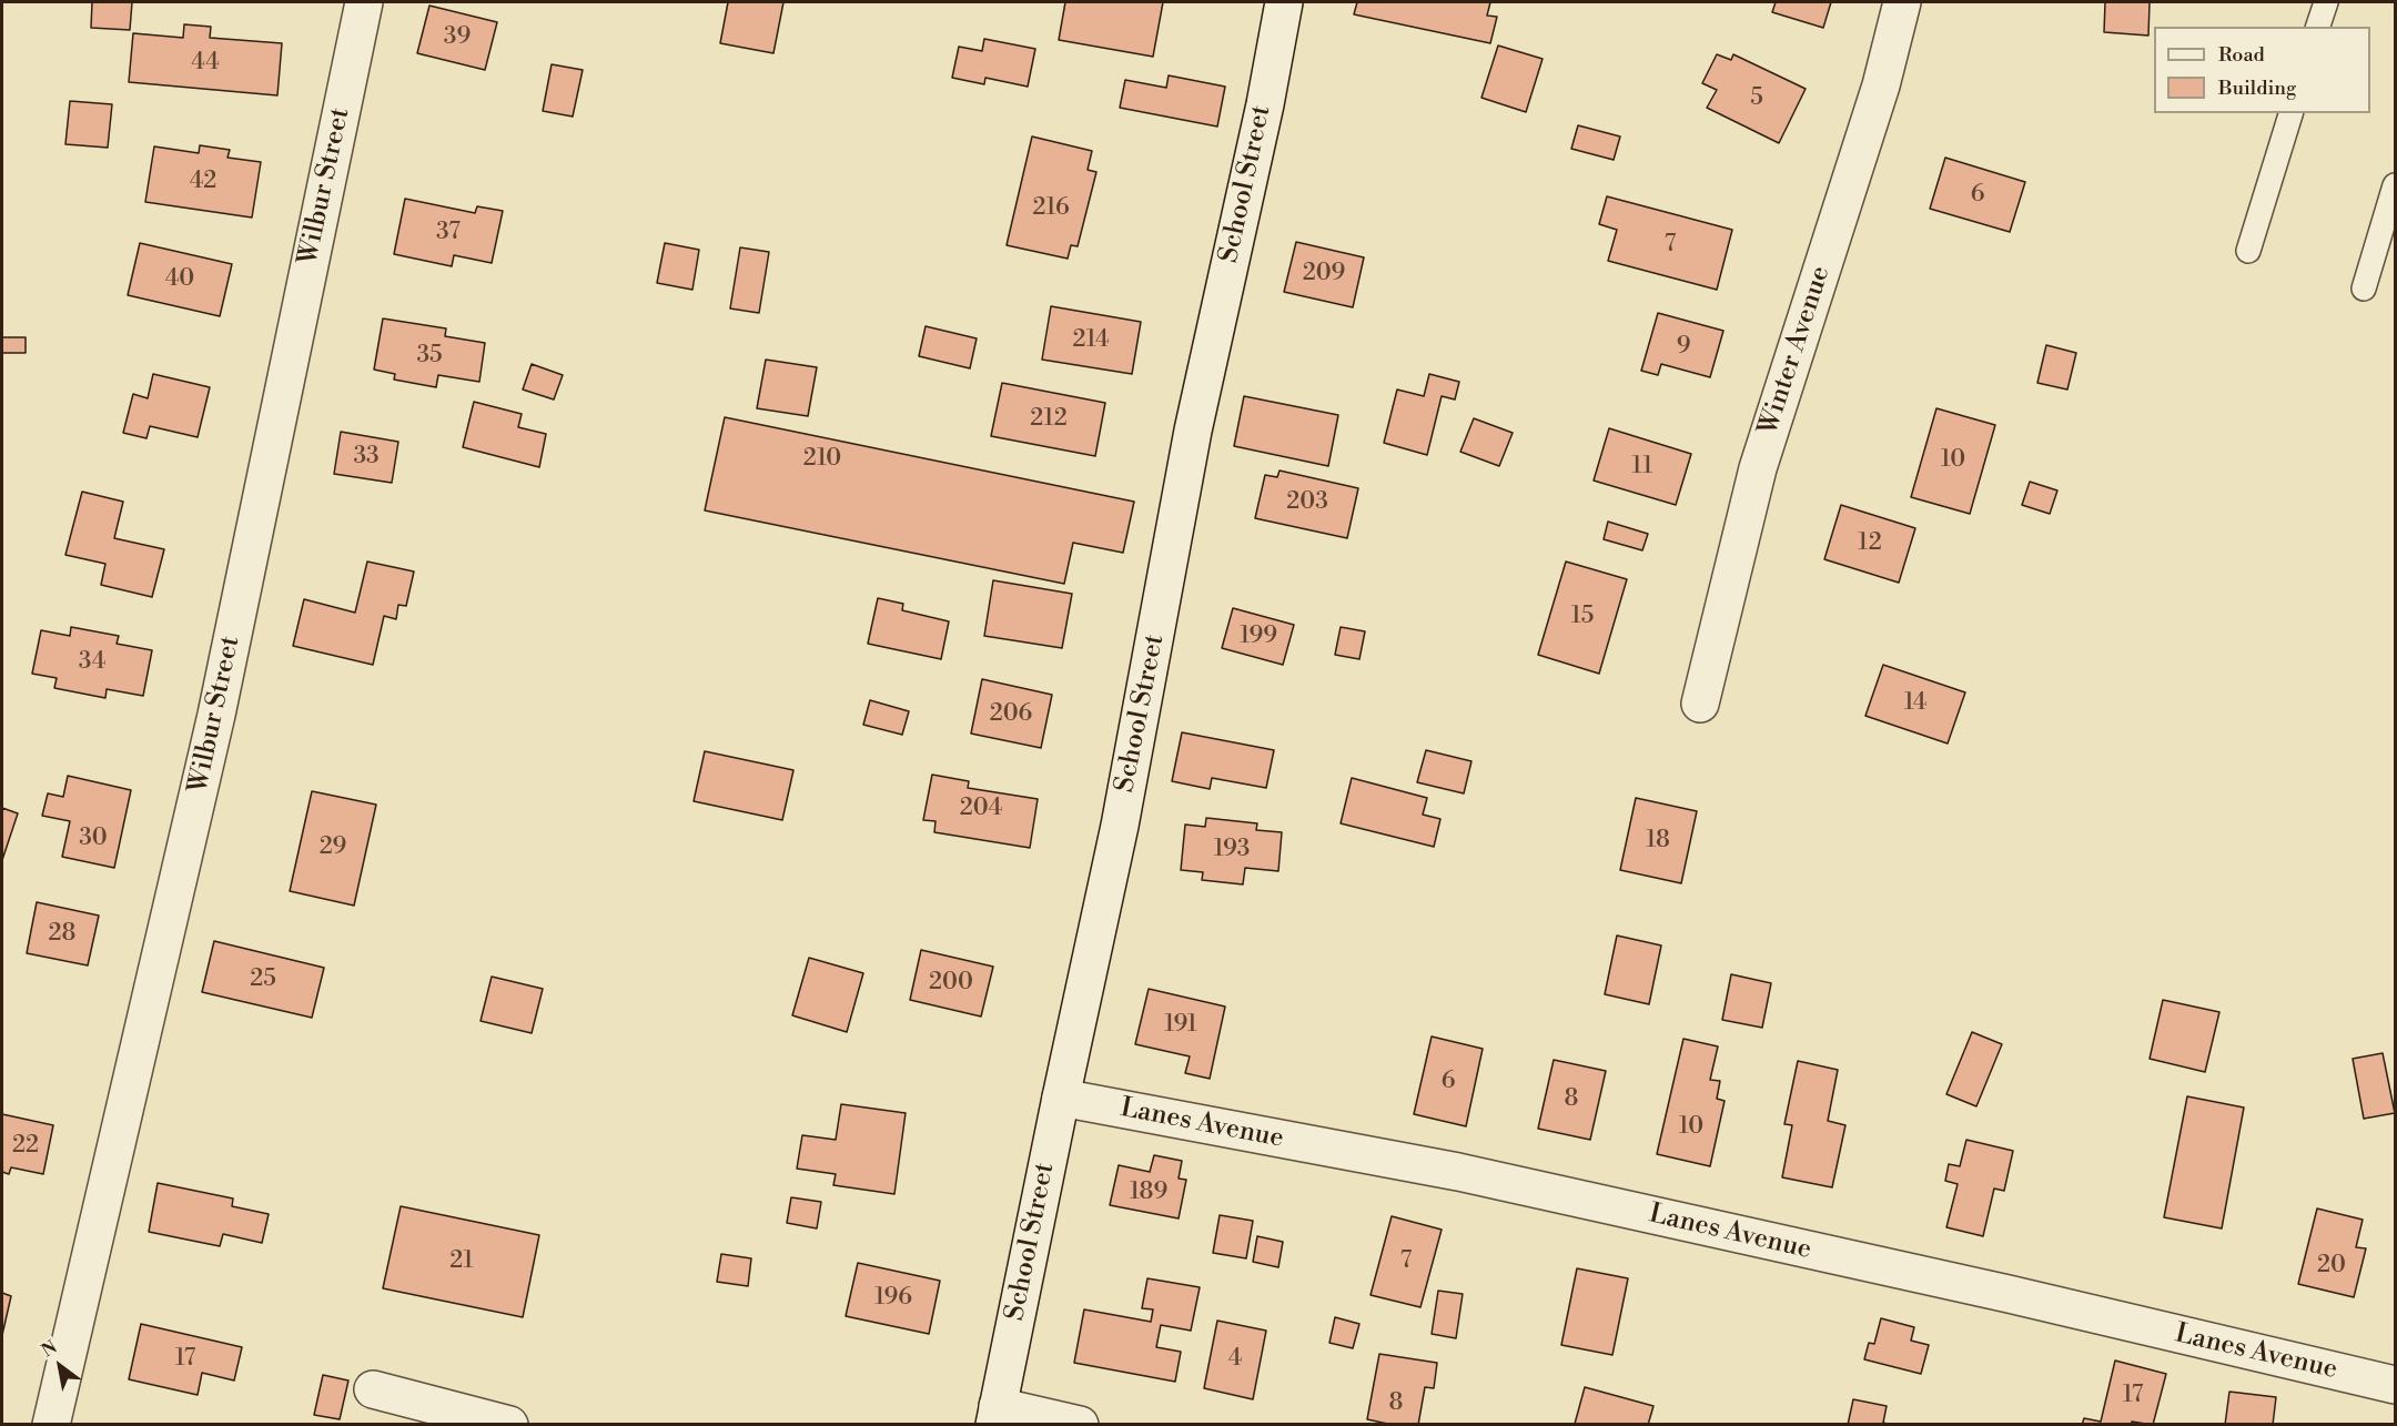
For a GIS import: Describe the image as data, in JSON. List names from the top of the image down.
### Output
{
  "streets": {
    "street": [
      "School Street",
      "Wilbur Street",
      "Winter Avenue",
      "Lanes Avenue"
    ]
  },
  "crossings": [
    ["School Street", "Lanes Avenue"]
  ],
  "house_numbers": [
    "39",
    "44",
    "5",
    "42",
    "6",
    "216",
    "37",
    "7",
    "209",
    "40",
    "214",
    "9",
    "35",
    "212",
    "33",
    "210",
    "10",
    "11",
    "203",
    "12",
    "15",
    "199",
    "34",
    "14",
    "206",
    "204",
    "30",
    "18",
    "29",
    "193",
    "28",
    "25",
    "200",
    "191",
    "6",
    "8",
    "10",
    "22",
    "189",
    "21",
    "7",
    "20",
    "196",
    "17",
    "4",
    "17",
    "8"
  ],
  "legend": ["Road", "Building"],
  "north": "top left"
}
